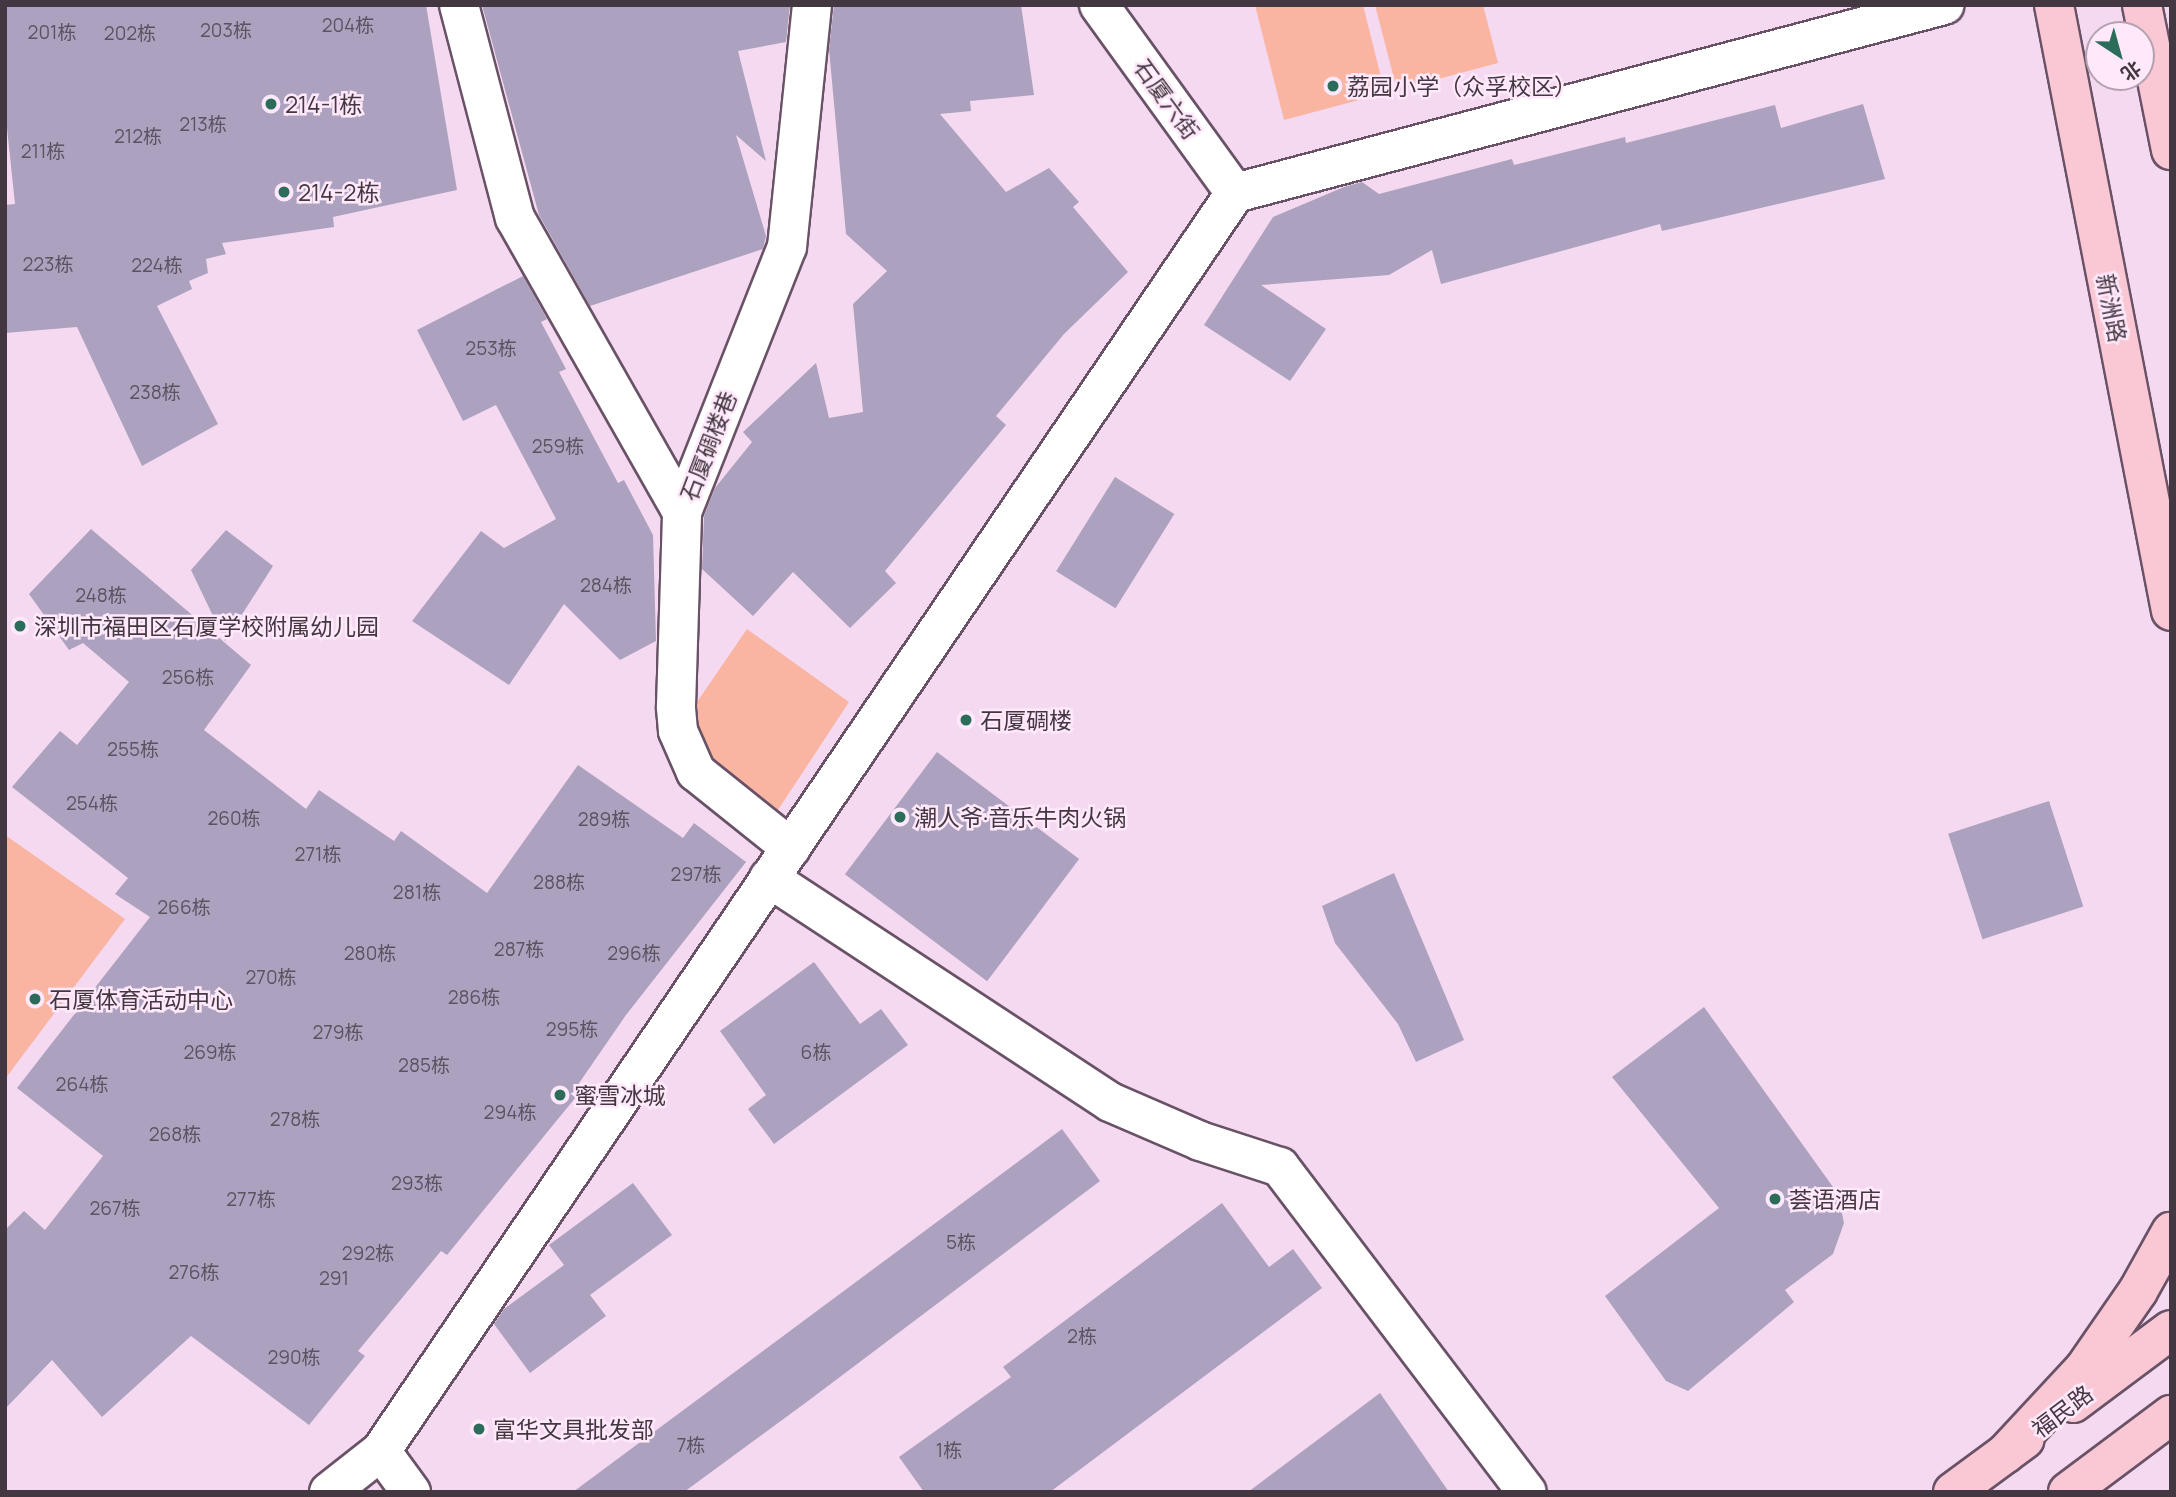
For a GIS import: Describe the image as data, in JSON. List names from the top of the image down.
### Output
{
  "streets": {
    "main road": ["新洲路", "福民路"],
    "street": ["石厦六街", "石厦碉楼巷"]
  },
  "places": [
    "荔园小学（众孚校区）",
    "214-1栋",
    "214-2栋",
    "深圳市福田区石厦学校附属幼儿园",
    "石厦碉楼",
    "潮人爷·音乐牛肉火锅",
    "石厦体育活动中心",
    "蜜雪冰城",
    "荟语酒店",
    "富华文具批发部"
  ],
  "house_numbers": [
    "204栋",
    "203栋",
    "201栋",
    "202栋",
    "213栋",
    "212栋",
    "211栋",
    "223栋",
    "224栋",
    "253栋",
    "238栋",
    "259栋",
    "284栋",
    "248栋",
    "256栋",
    "255栋",
    "254栋",
    "260栋",
    "289栋",
    "271栋",
    "297栋",
    "288栋",
    "281栋",
    "266栋",
    "287栋",
    "280栋",
    "296栋",
    "270栋",
    "286栋",
    "295栋",
    "279栋",
    "269栋",
    "6栋",
    "285栋",
    "264栋",
    "294栋",
    "278栋",
    "268栋",
    "293栋",
    "277栋",
    "267栋",
    "5栋",
    "292栋",
    "276栋",
    "291",
    "2栋",
    "290栋",
    "7栋",
    "1栋"
  ],
  "north": "bottom right"
}
